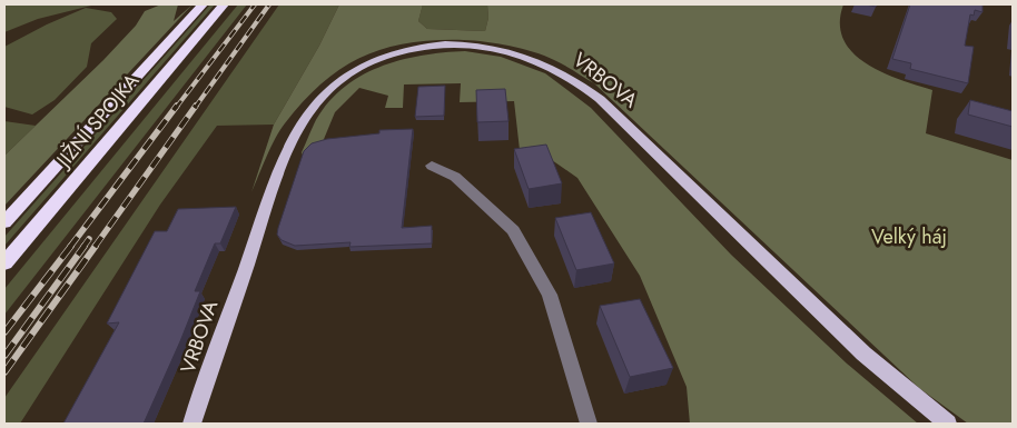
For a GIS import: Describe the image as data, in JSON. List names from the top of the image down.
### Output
{
  "streets": {
    "highway": ["JIŽNÍ SPOJKA"],
    "main road": ["VRBOVA"]
  },
  "parks": ["Velký háj"]
}
